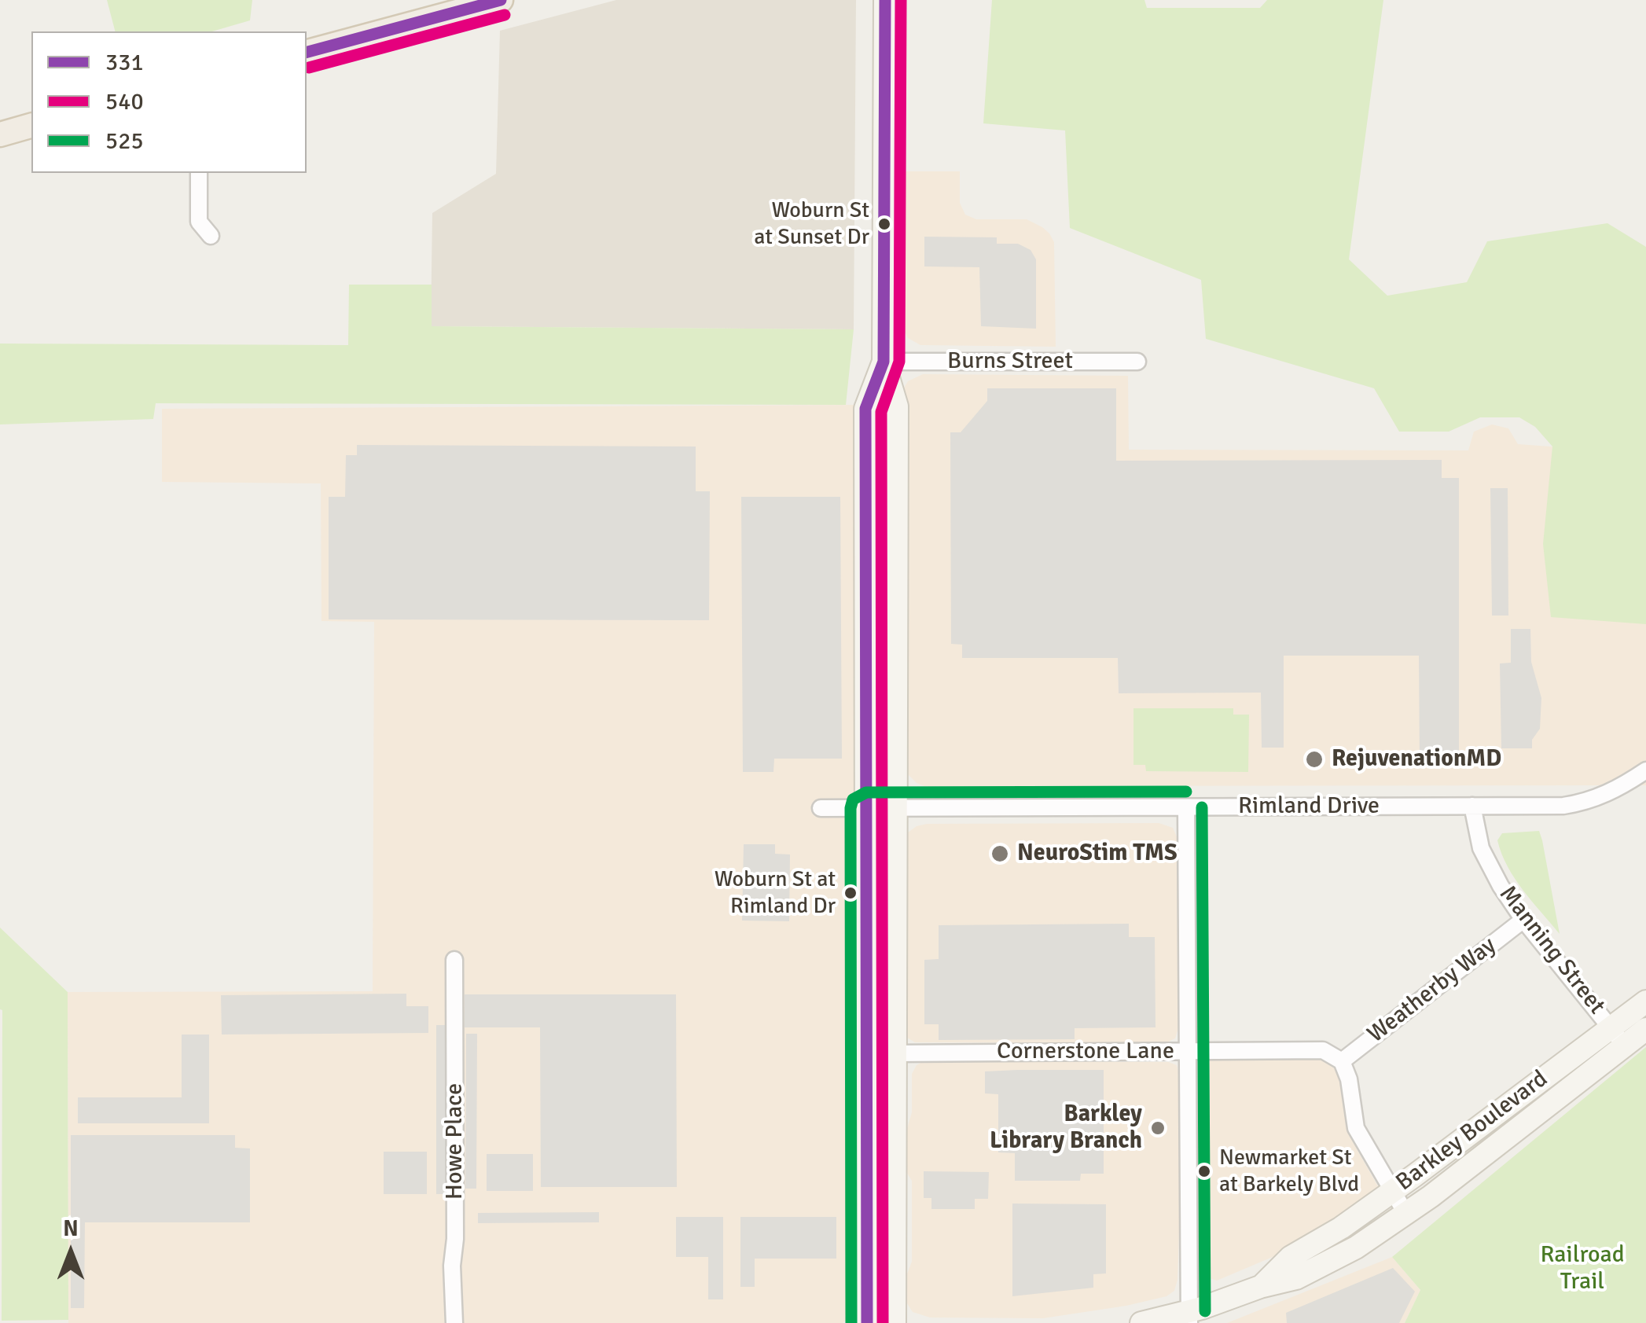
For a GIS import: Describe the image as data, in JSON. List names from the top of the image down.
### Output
{
  "streets": {
    "main road": ["Barkley Boulevard"],
    "street": [
      "Burns Street",
      "Rimland Drive",
      "Manning Street",
      "Weatherby Way",
      "Cornerstone Lane",
      "Howe Place"
    ]
  },
  "crossings": [
    ["Rimland Drive", "Manning Street"],
    ["Manning Street", "Weatherby Way"],
    ["Manning Street", "Barkley Boulevard"],
    ["Weatherby Way", "Cornerstone Lane"]
  ],
  "parks": ["Railroad Trail"],
  "places": [
    "Woburn St at Sunset Dr",
    "RejuvenationMD",
    "NeuroStim TMS",
    "Woburn St at Rimland Dr",
    "Barkley Library Branch",
    "Newmarket St at Barkely Blvd"
  ],
  "lines": ["transit line 331", "transit line 540", "transit line 525"],
  "legend": ["331", "540", "525"],
  "north": "top"
}
